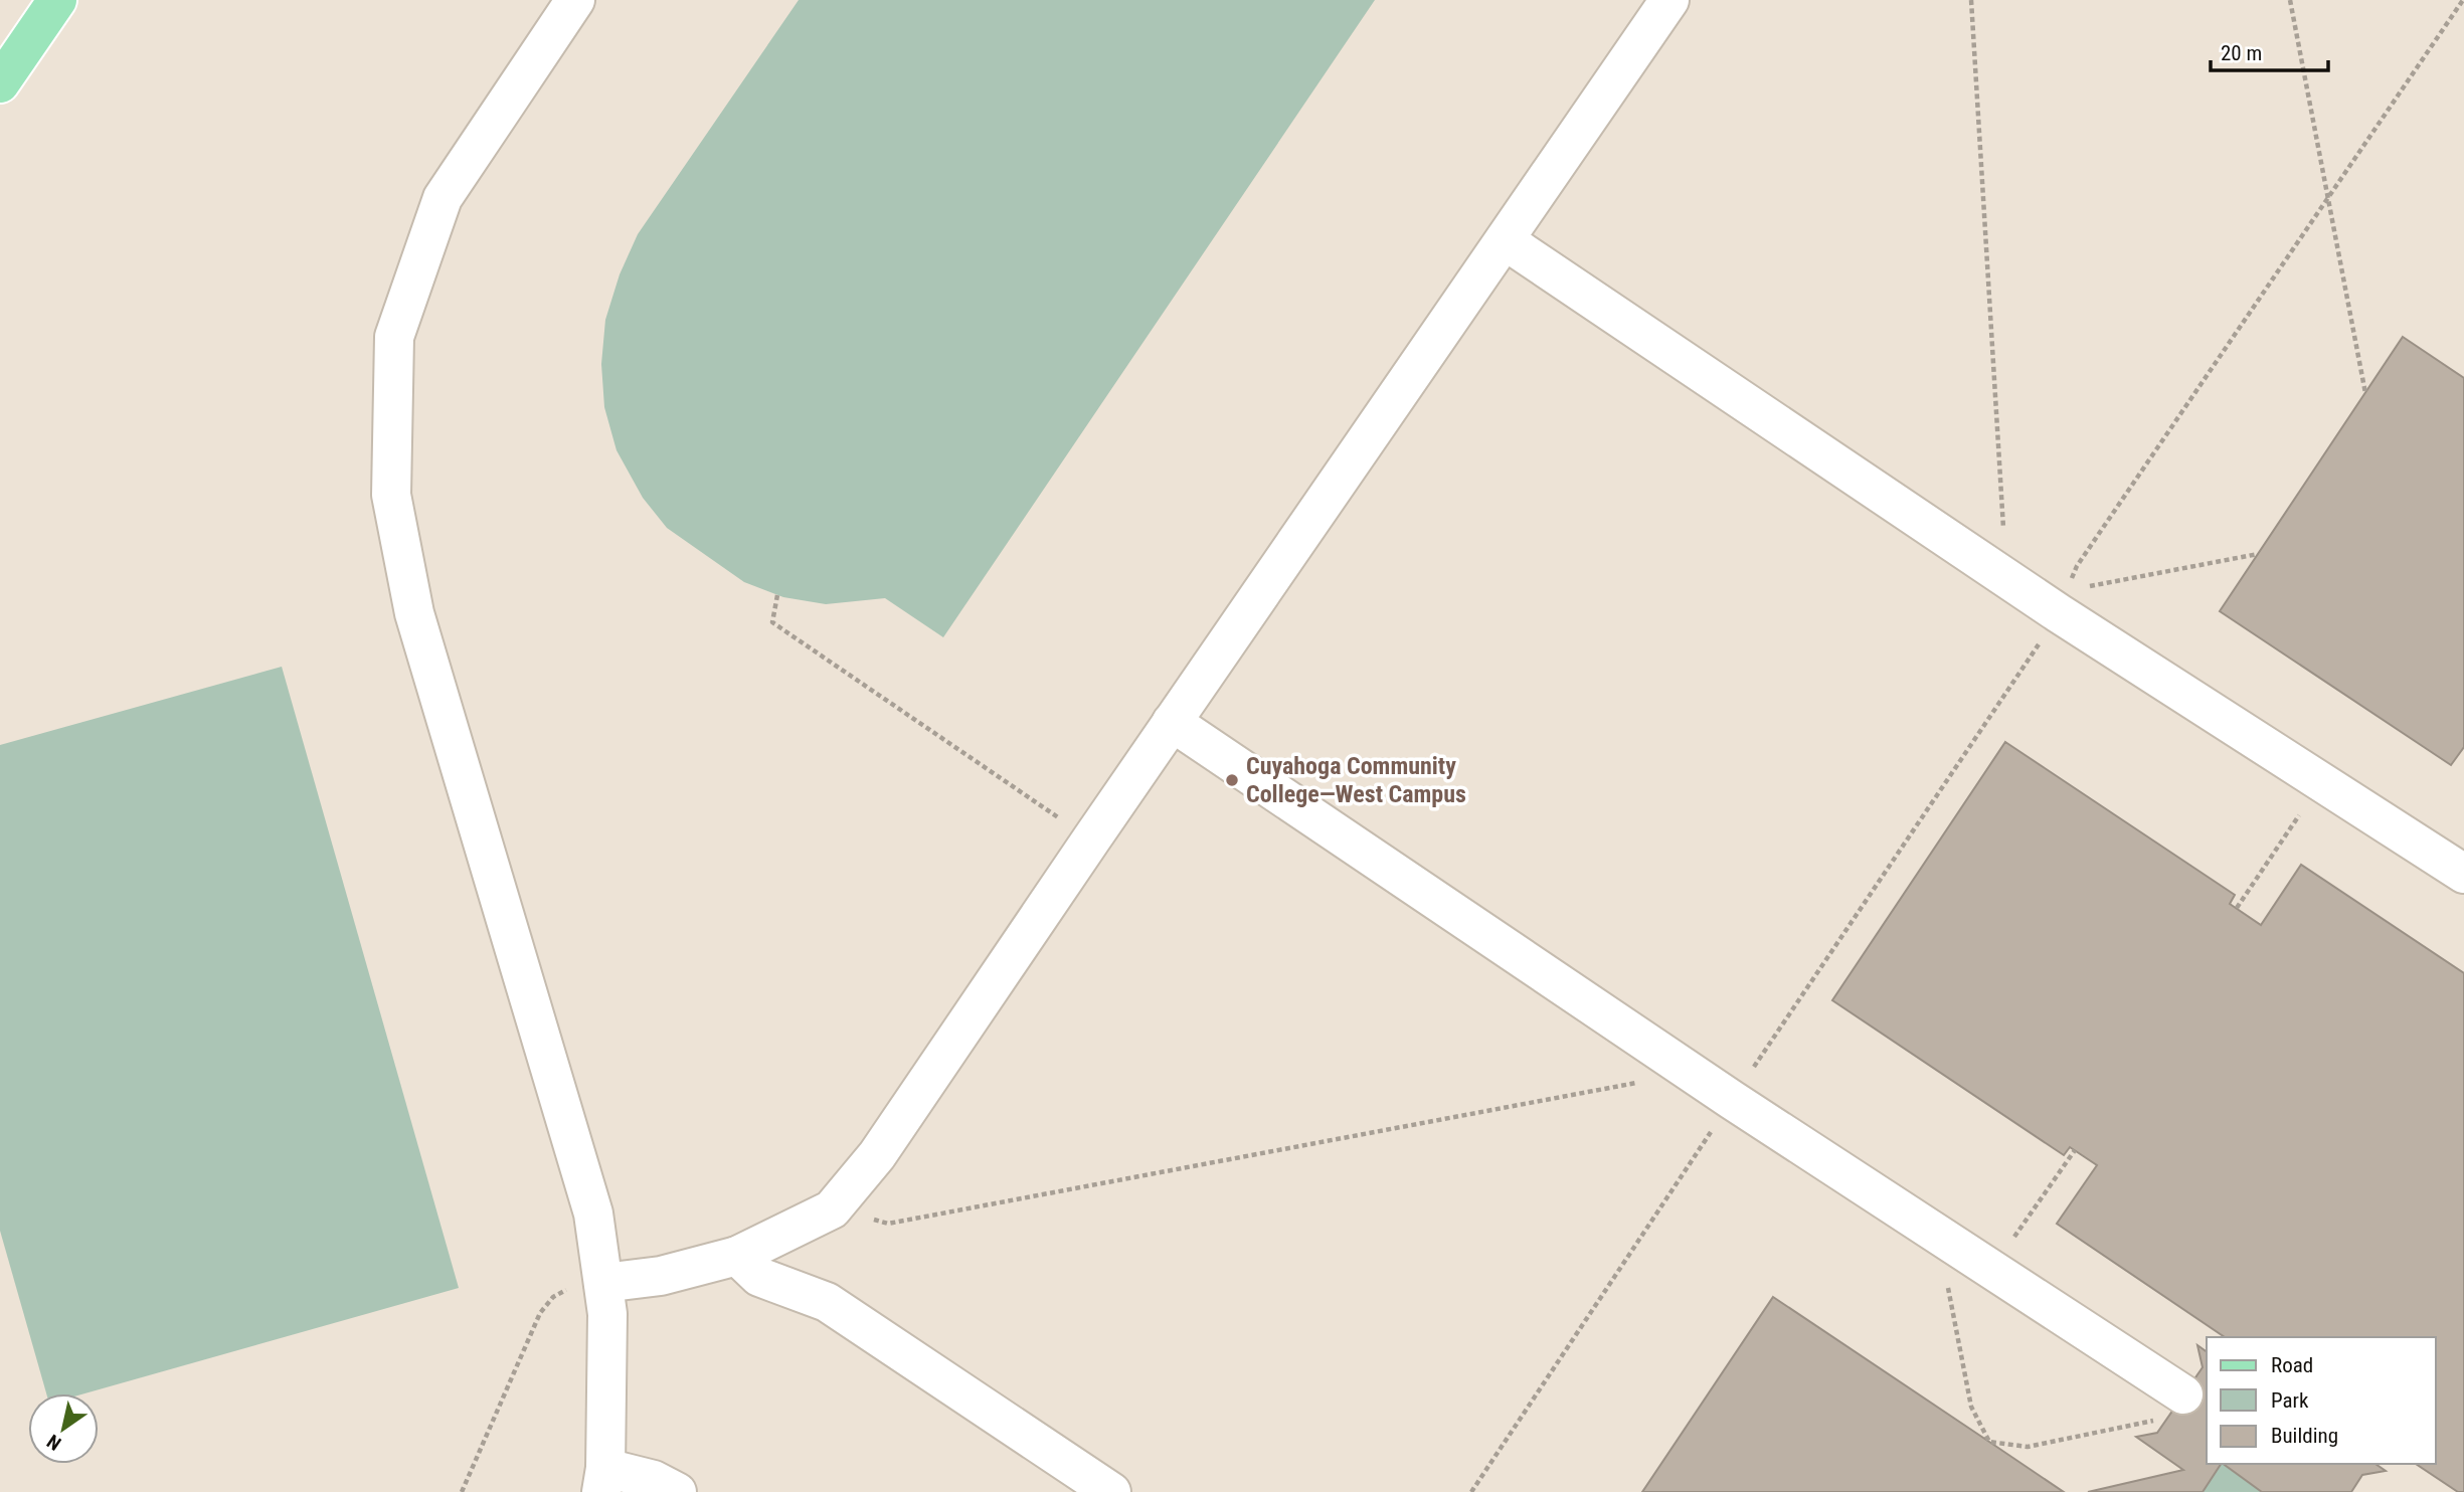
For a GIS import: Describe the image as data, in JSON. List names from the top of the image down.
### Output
{
  "places": ["Cuyahoga Community College—West Campus"],
  "legend": ["Road", "Park", "Building"],
  "scale_bar": "20 m",
  "north": "bottom left"
}
